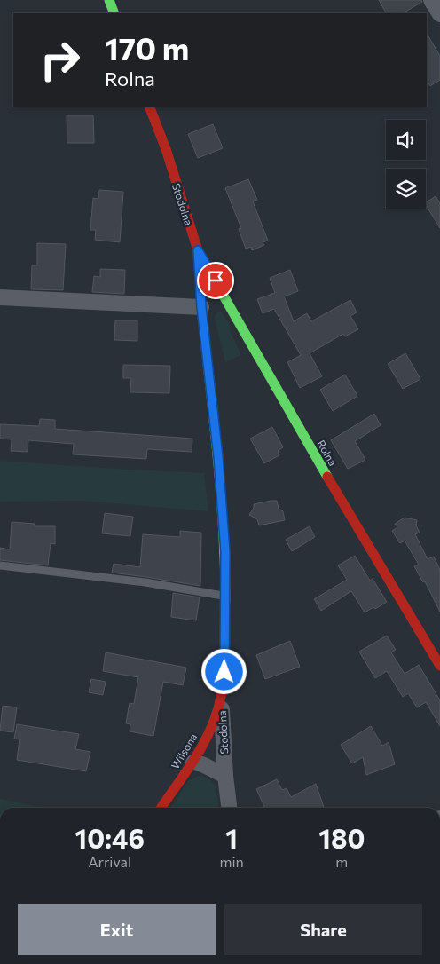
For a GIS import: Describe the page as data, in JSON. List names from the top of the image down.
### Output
{
  "streets": {
    "street": ["Stodolna", "Rolna", "Wilsona"]
  },
  "crossings": [
    ["Stodolna", "Rolna"],
    ["Stodolna", "Wilsona"]
  ],
  "page": {
    "turn": ["170 m", "Rolna"],
    "eta": [
      "10:46",
      "Arrival",
      "1",
      "min",
      "180",
      "m"
    ],
    "buttons": ["Exit", "Share"]
  }
}
